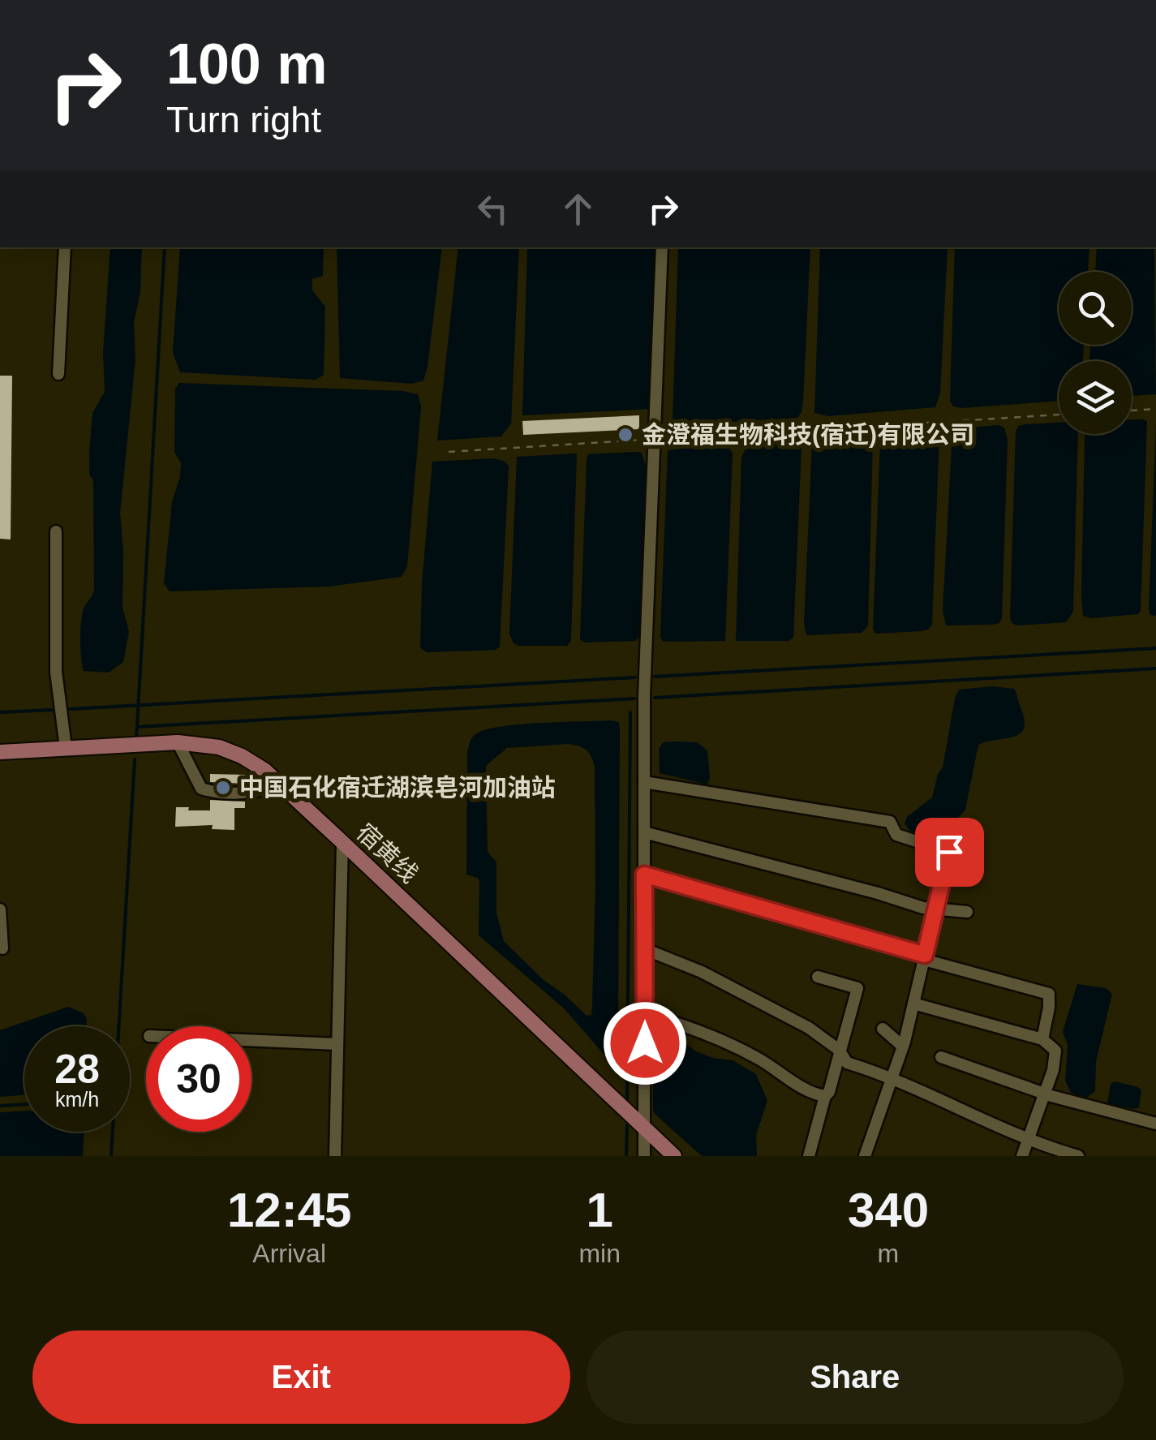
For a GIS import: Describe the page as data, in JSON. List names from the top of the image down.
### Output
{
  "streets": {
    "main road": ["宿黄线"]
  },
  "places": ["金澄福生物科技(宿迁)有限公司", "中国石化宿迁湖滨皂河加油站"],
  "page": {
    "turn": ["100 m", "Turn right"],
    "speed": "28 km/h",
    "limit": "30",
    "eta": [
      "12:45",
      "Arrival",
      "1",
      "min",
      "340",
      "m"
    ],
    "buttons": ["Exit", "Share"]
  }
}
